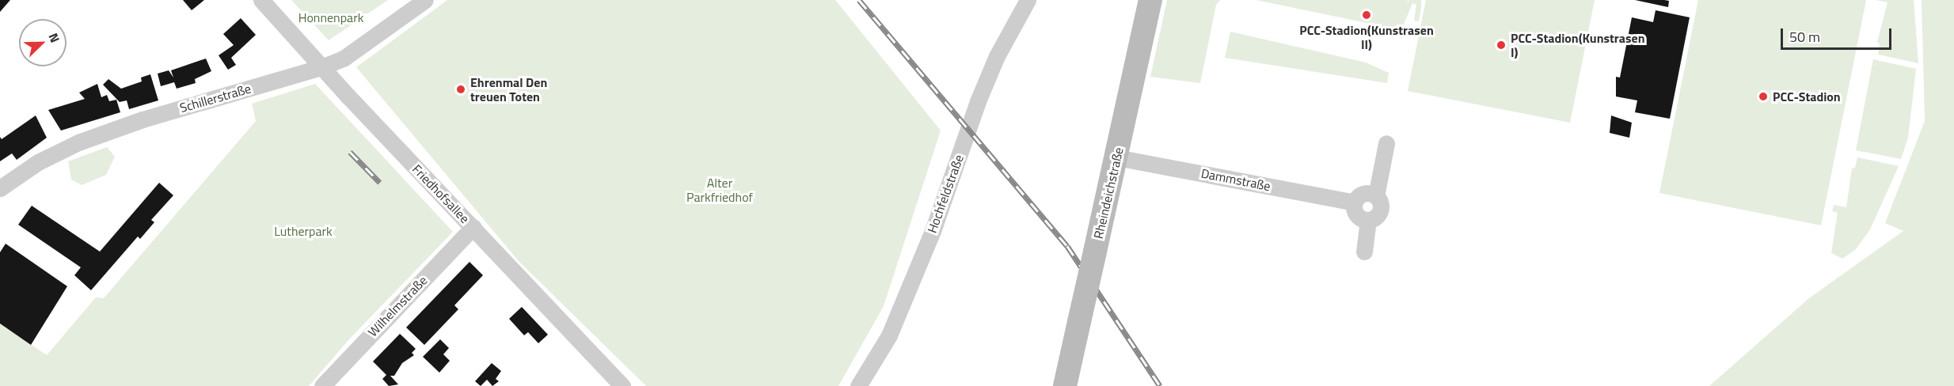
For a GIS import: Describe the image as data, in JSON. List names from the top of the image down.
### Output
{
  "streets": {
    "main road": ["Rheindeichstraße"],
    "street": [
      "Schillerstraße",
      "Dammstraße",
      "Friedhofsallee",
      "Hochfeldstraße",
      "Wilhelmstraße"
    ]
  },
  "crossings": [
    ["Schillerstraße", "Friedhofsallee"],
    ["Dammstraße", "Rheindeichstraße"],
    ["Friedhofsallee", "Wilhelmstraße"]
  ],
  "parks": ["Honnenpark", "Alter Parkfriedhof", "Lutherpark"],
  "places": [
    "PCC-Stadion(Kunstrasen II)",
    "PCC-Stadion(Kunstrasen I)",
    "Ehrenmal Den treuen Toten",
    "PCC-Stadion"
  ],
  "scale_bar": "50 m",
  "north": "top right"
}
